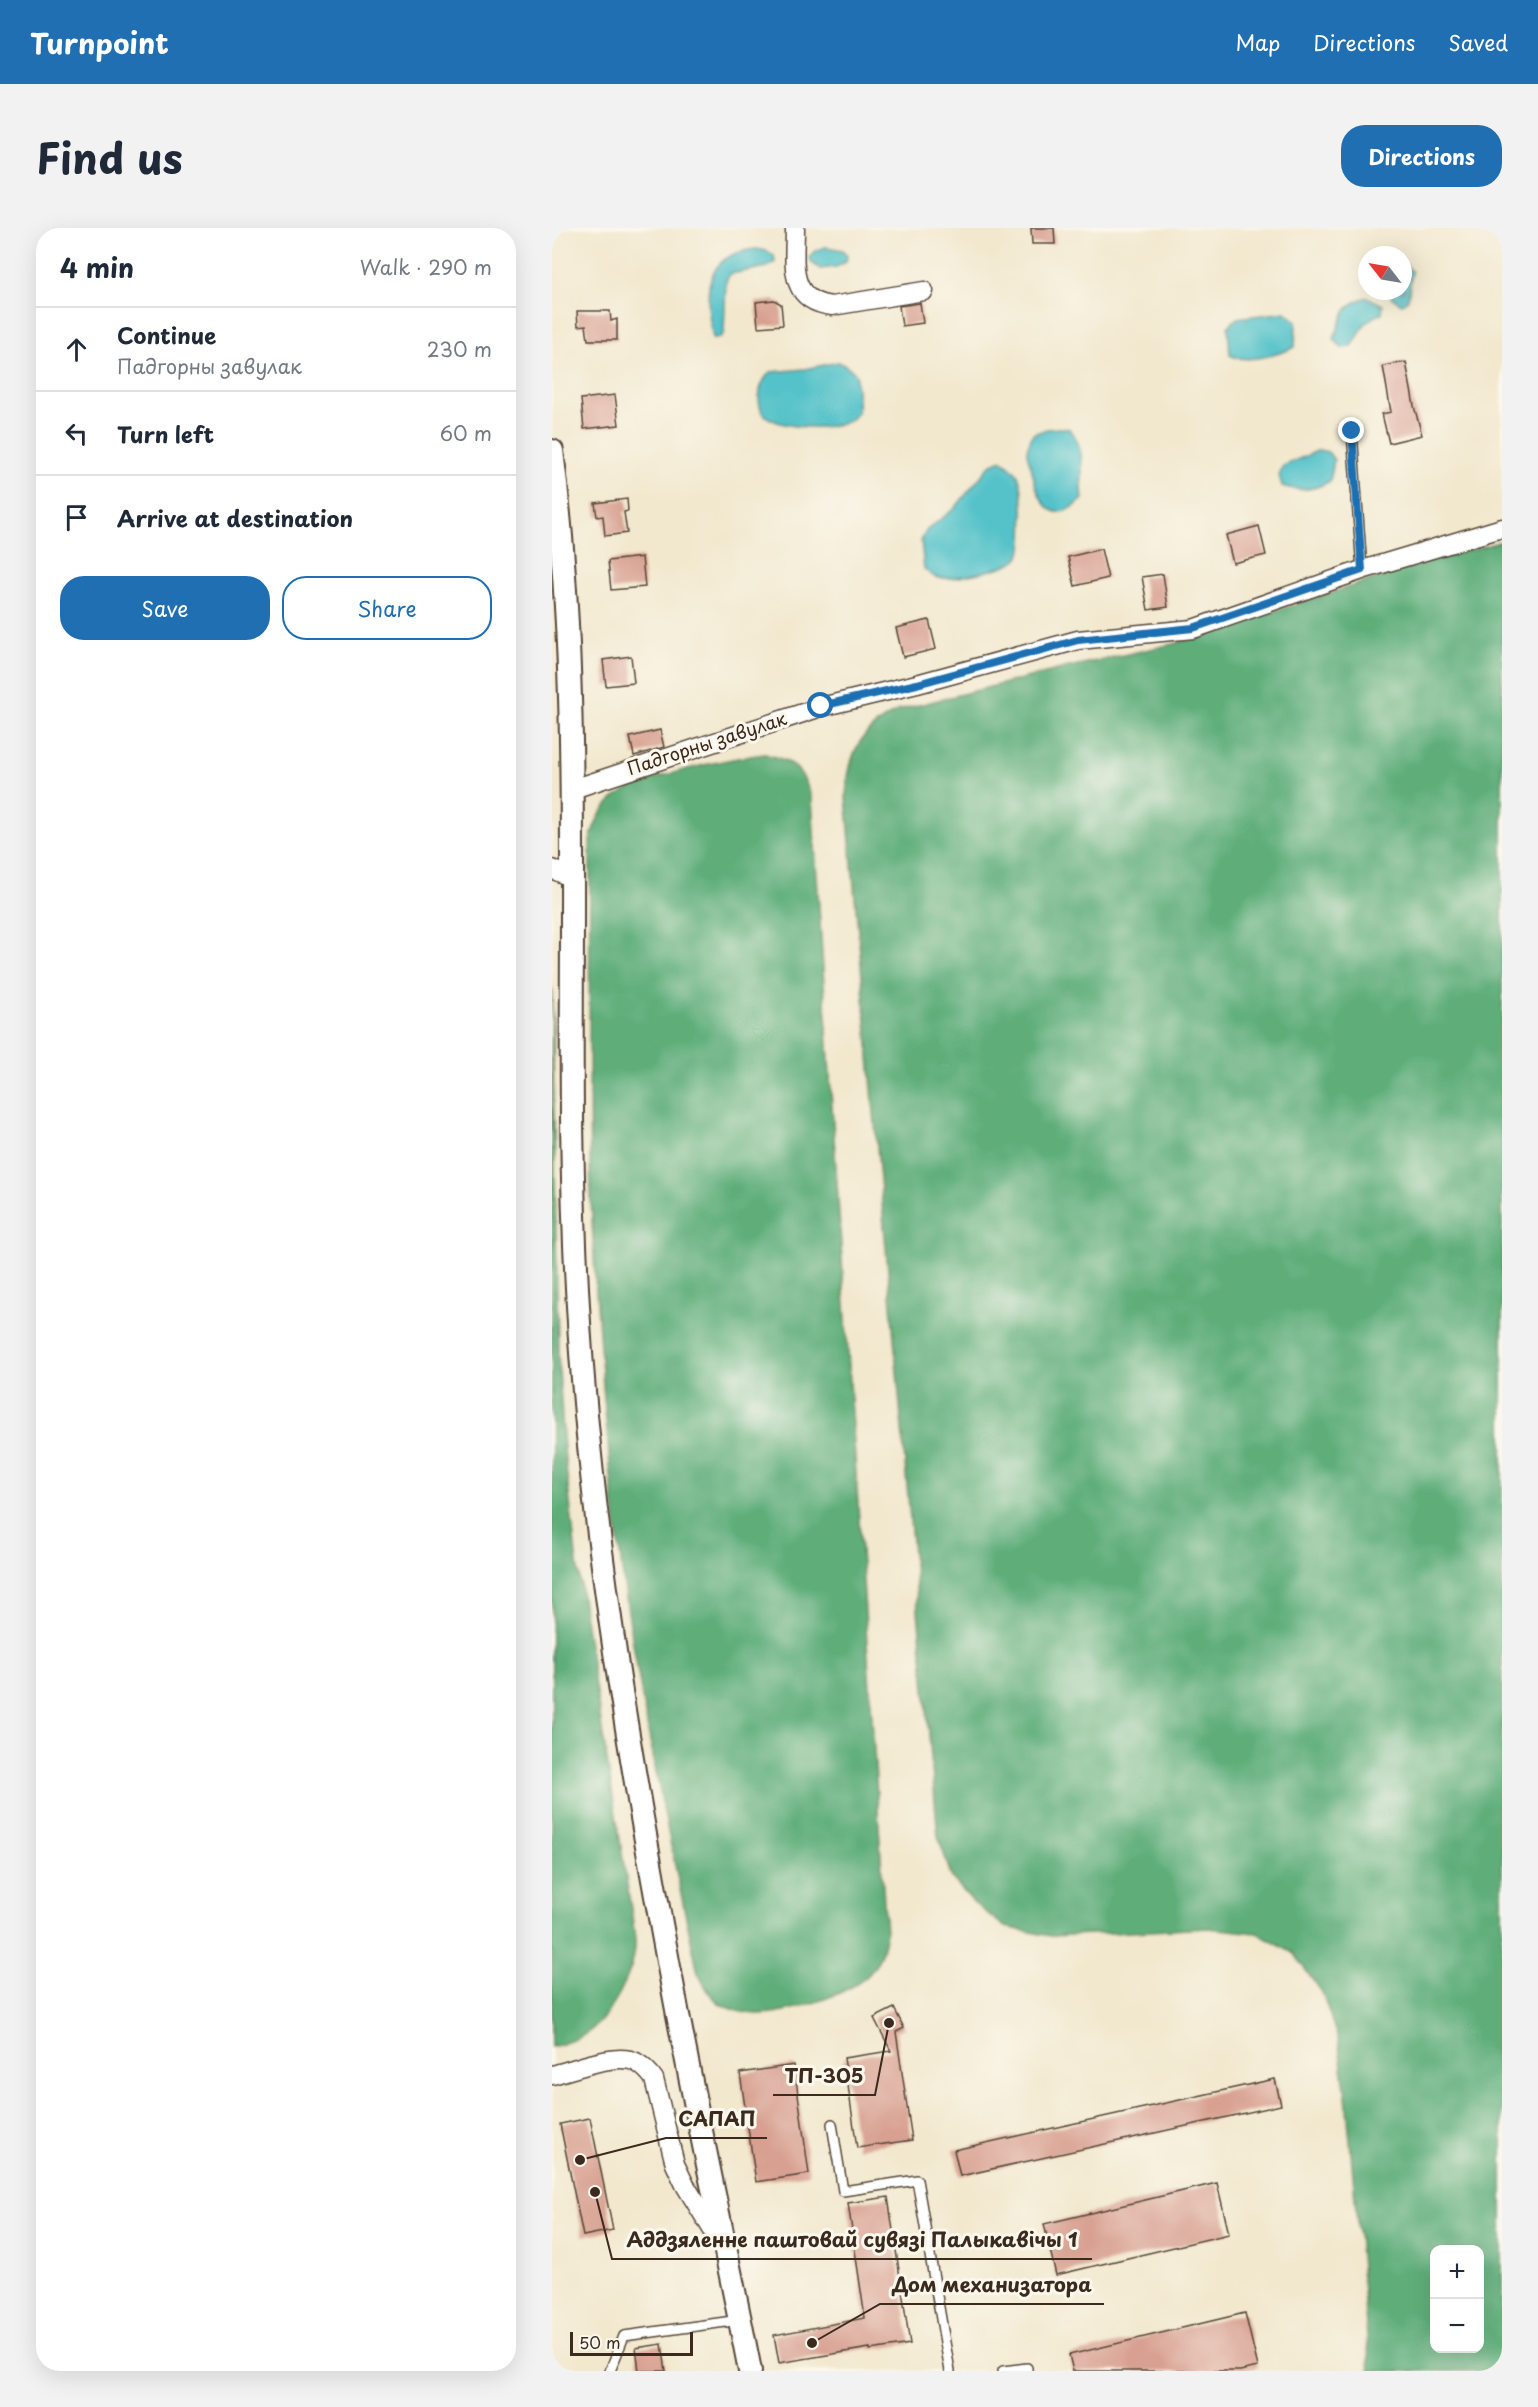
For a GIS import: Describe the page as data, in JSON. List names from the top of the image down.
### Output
{
  "streets": {
    "street": ["Падгорны завулак"]
  },
  "places": [
    "ТП-305",
    "САПАП",
    "Аддзяленне паштовай сувязі Палыкавічы 1",
    "Дом механизатора"
  ],
  "scale_bar": "50 m",
  "north": "top left",
  "page": {
    "header": "Turnpoint",
    "nav": ["Map", "Directions", "Saved"],
    "title": "Find us",
    "buttons": [
      "Directions",
      ["Save", "Share"]
    ],
    "heading": ["4 min", "Walk · 290 m"],
    "list": [
      ["Continue", "Падгорны завулак", "230 m"],
      ["Turn left", "60 m"],
      "Arrive at destination"
    ],
    "map_buttons": ["+", "−"],
    "scale": "50 m"
  }
}
